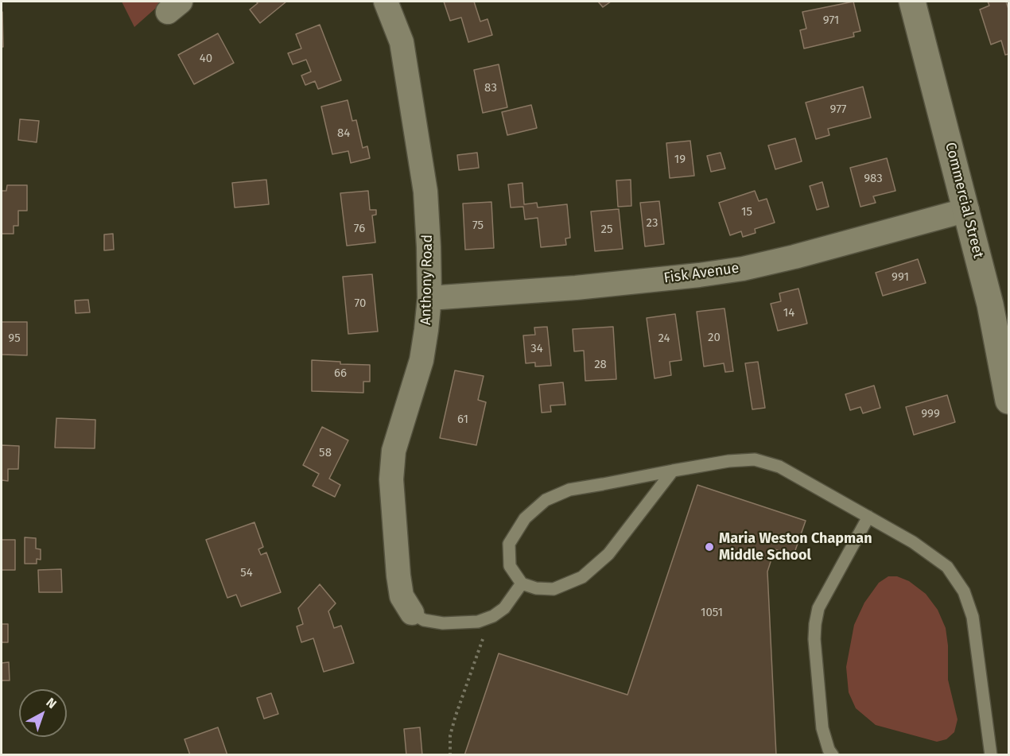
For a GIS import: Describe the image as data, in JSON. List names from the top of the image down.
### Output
{
  "streets": {
    "main road": ["Commercial Street"],
    "street": ["Fisk Avenue", "Anthony Road"]
  },
  "crossings": [
    ["Commercial Street", "Fisk Avenue"],
    ["Fisk Avenue", "Anthony Road"]
  ],
  "places": ["Maria Weston Chapman Middle School"],
  "house_numbers": [
    "971",
    "40",
    "83",
    "977",
    "84",
    "19",
    "983",
    "15",
    "23",
    "75",
    "76",
    "25",
    "991",
    "70",
    "14",
    "20",
    "95",
    "24",
    "34",
    "28",
    "66",
    "999",
    "61",
    "58",
    "54",
    "1051"
  ],
  "north": "top right"
}
